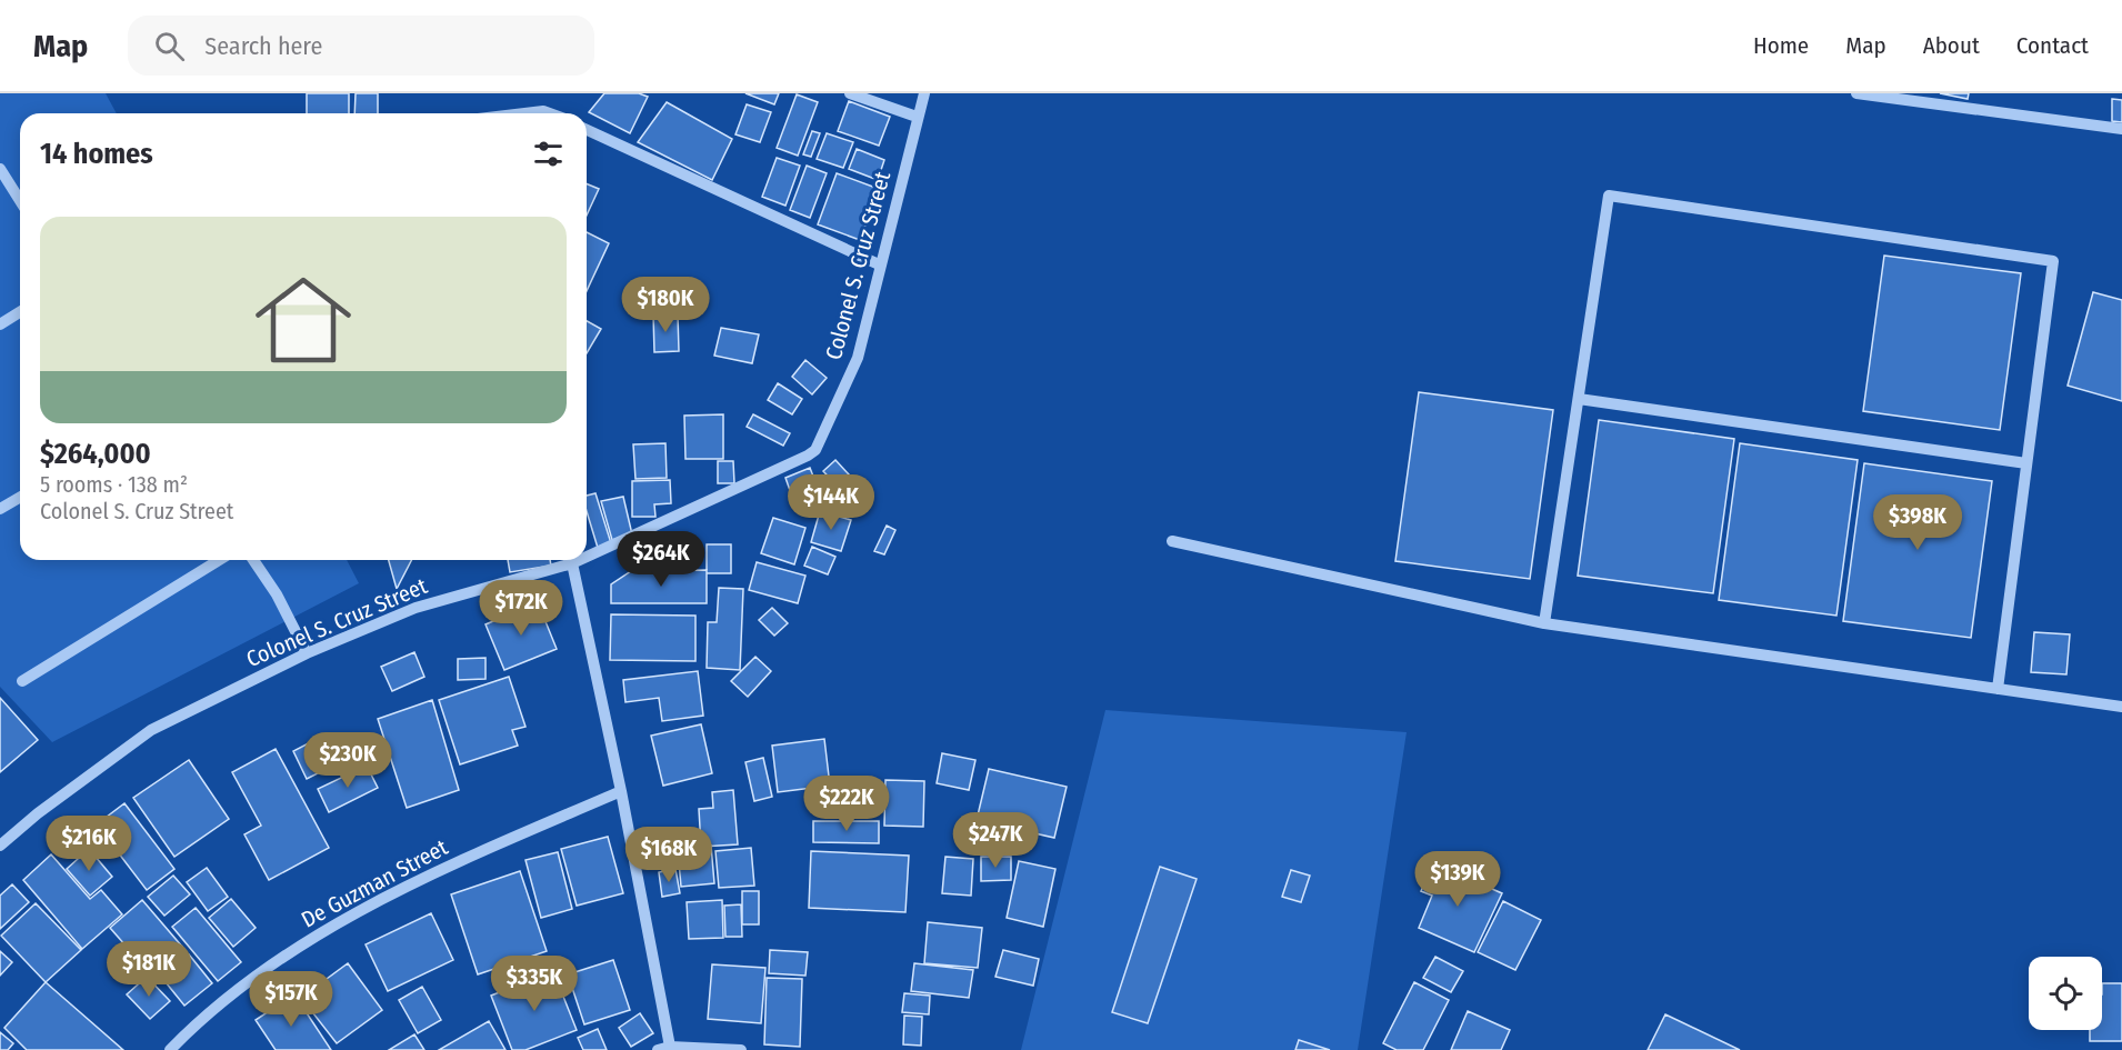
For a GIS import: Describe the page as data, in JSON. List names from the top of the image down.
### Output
{
  "streets": {
    "street": ["Colonel S. Cruz Street", "De Guzman Street"]
  },
  "page": {
    "header": "Map",
    "search": "Search here",
    "nav": [
      "Home",
      "Map",
      "About",
      "Contact"
    ],
    "heading": "14 homes",
    "list": [
      {
        "name": "$264,000",
        "note": "5 rooms · 138 m² · Colonel S. Cruz Street"
      }
    ],
    "price": [
      "$180K",
      "$144K",
      "$398K",
      "$264K",
      "$172K",
      "$230K",
      "$222K",
      "$247K",
      "$216K",
      "$168K",
      "$139K",
      "$181K",
      "$335K",
      "$157K"
    ]
  }
}
